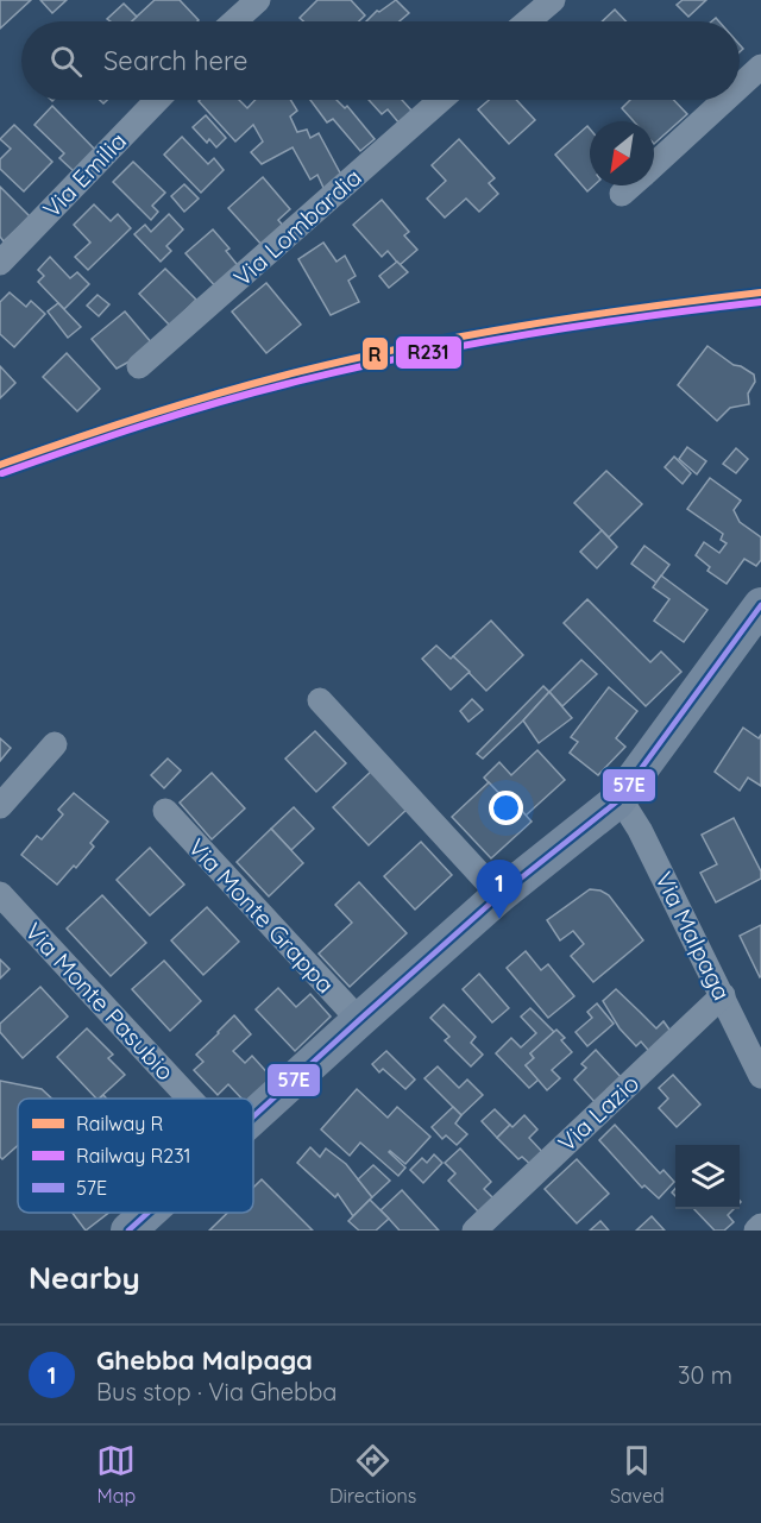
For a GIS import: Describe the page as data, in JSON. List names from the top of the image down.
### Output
{
  "streets": {
    "street": [
      "Via Emilia",
      "Via Lombardia",
      "Via Monte Grappa",
      "Via Malpaga",
      "Via Monte Pasubio",
      "Via Lazio"
    ]
  },
  "crossings": [
    ["Via Malpaga", "Via Lazio"]
  ],
  "lines": ["rail line R", "rail line R231", "transit line 57E"],
  "legend": ["Railway R", "Railway R231", "57E"],
  "north": "bottom left",
  "page": {
    "search": "Search here",
    "pins": "1",
    "heading": "Nearby",
    "list": [
      {
        "mark": "1",
        "name": "Ghebba Malpaga",
        "note": "Bus stop · Via Ghebba",
        "value": "30 m"
      }
    ],
    "nav": ["Map", "Directions", "Saved"]
  }
}
